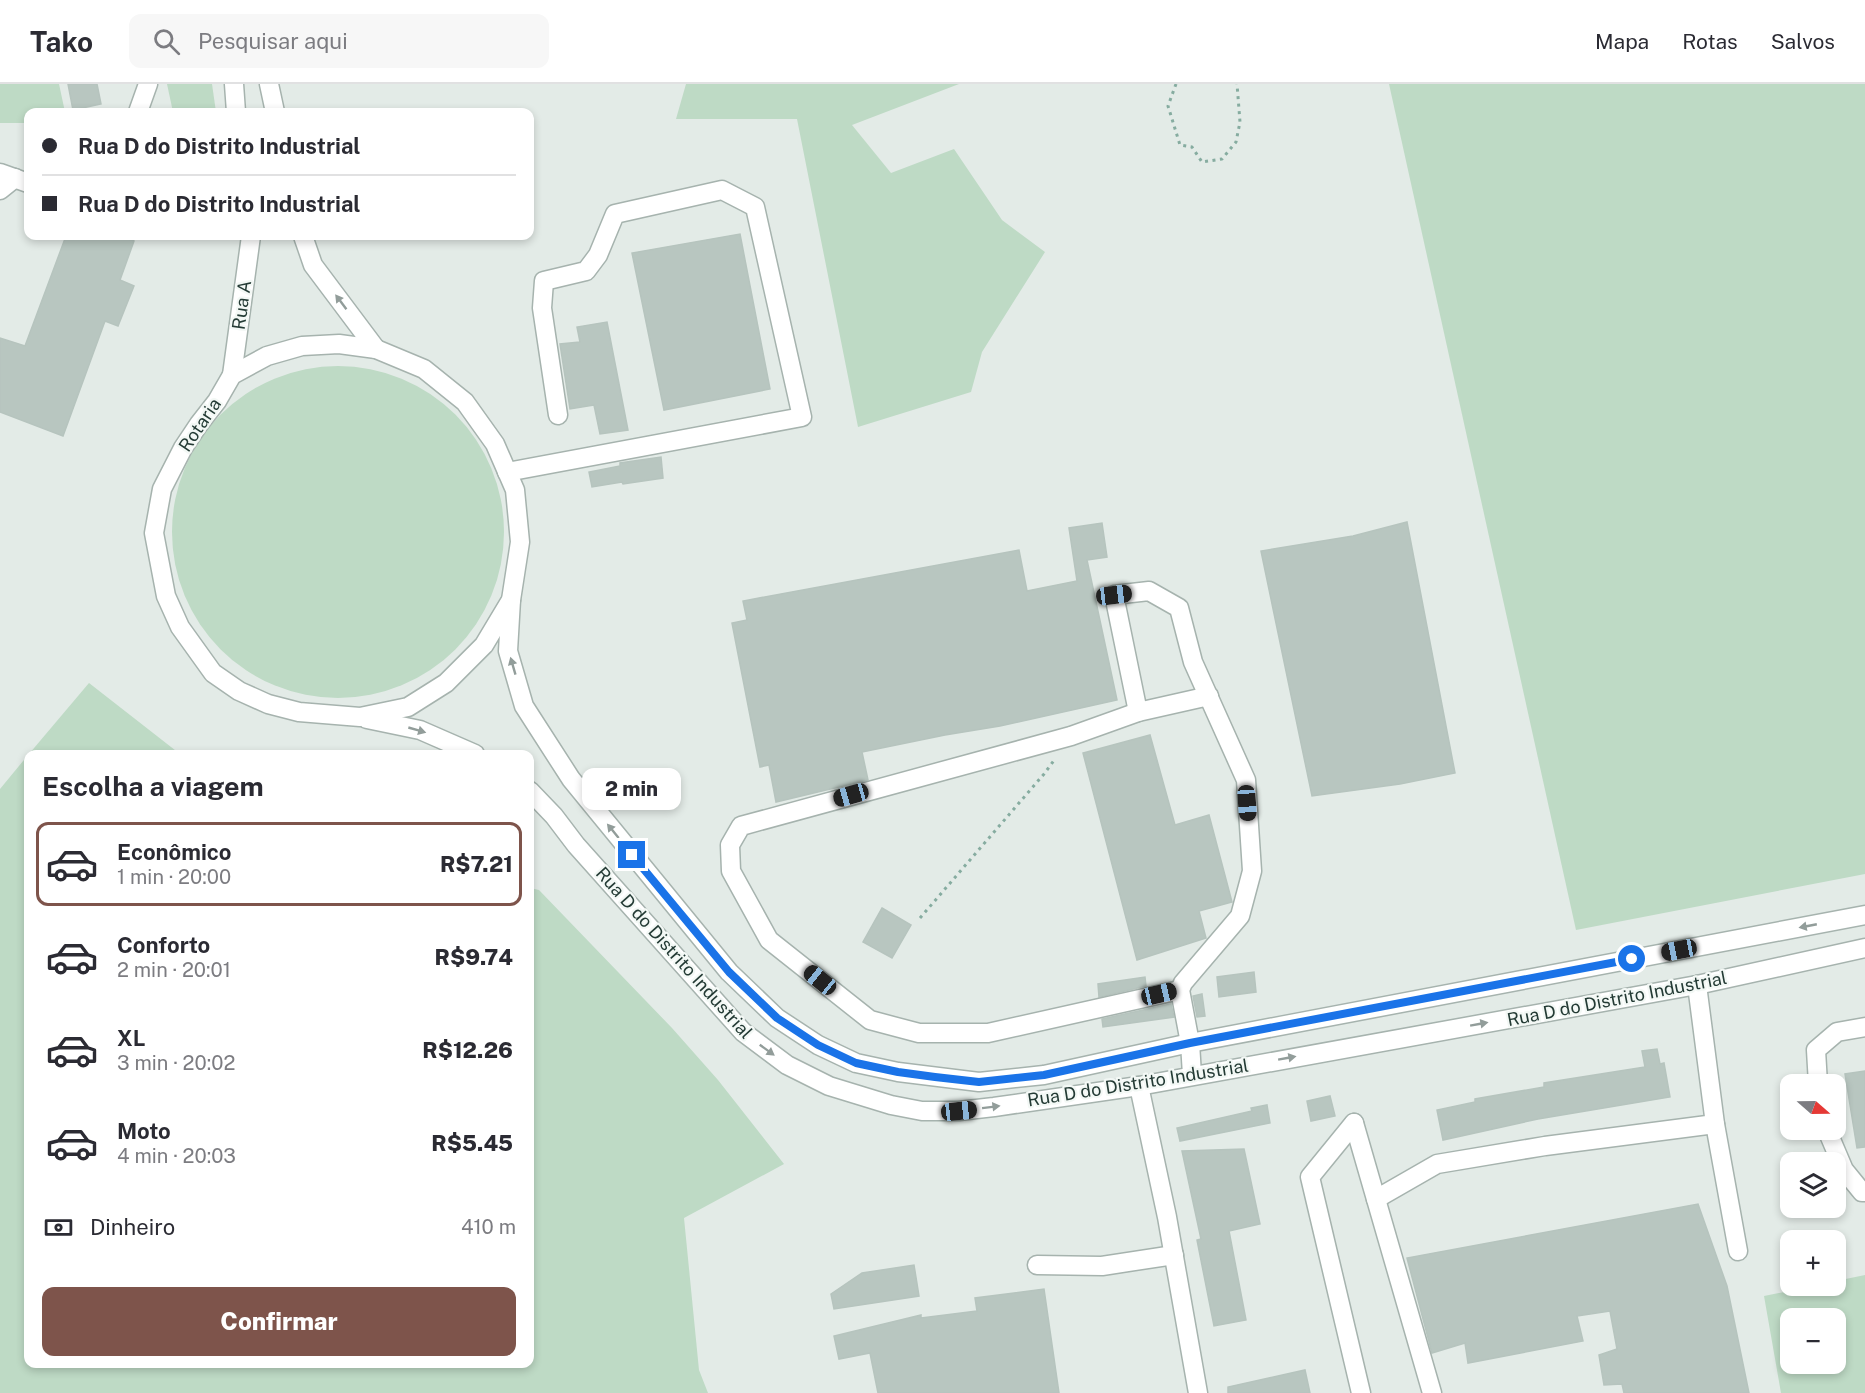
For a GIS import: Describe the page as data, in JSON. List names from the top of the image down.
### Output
{
  "streets": {
    "street": ["Rua A", "Rotaria", "Rua D do Distrito Industrial"]
  },
  "crossings": [
    ["Rua A", "Rotaria"],
    ["Rotaria", "Rua D do Distrito Industrial"]
  ],
  "north": "right",
  "page": {
    "header": "Tako",
    "search": "Pesquisar aqui",
    "nav": ["Mapa", "Rotas", "Salvos"],
    "banner": ["Rua D do Distrito Industrial", "Rua D do Distrito Industrial"],
    "heading": "Escolha a viagem",
    "bubble": "2 min",
    "list": [
      {
        "name": "Econômico",
        "note": "1 min · 20:00",
        "value": "R$7.21"
      },
      {
        "name": "Conforto",
        "note": "2 min · 20:01",
        "value": "R$9.74"
      },
      {
        "name": "XL",
        "note": "3 min · 20:02",
        "value": "R$12.26"
      },
      {
        "name": "Moto",
        "note": "4 min · 20:03",
        "value": "R$5.45"
      }
    ],
    "map_buttons": ["+", "−"],
    "pay": ["Dinheiro", "410 m"],
    "buttons": "Confirmar"
  }
}
